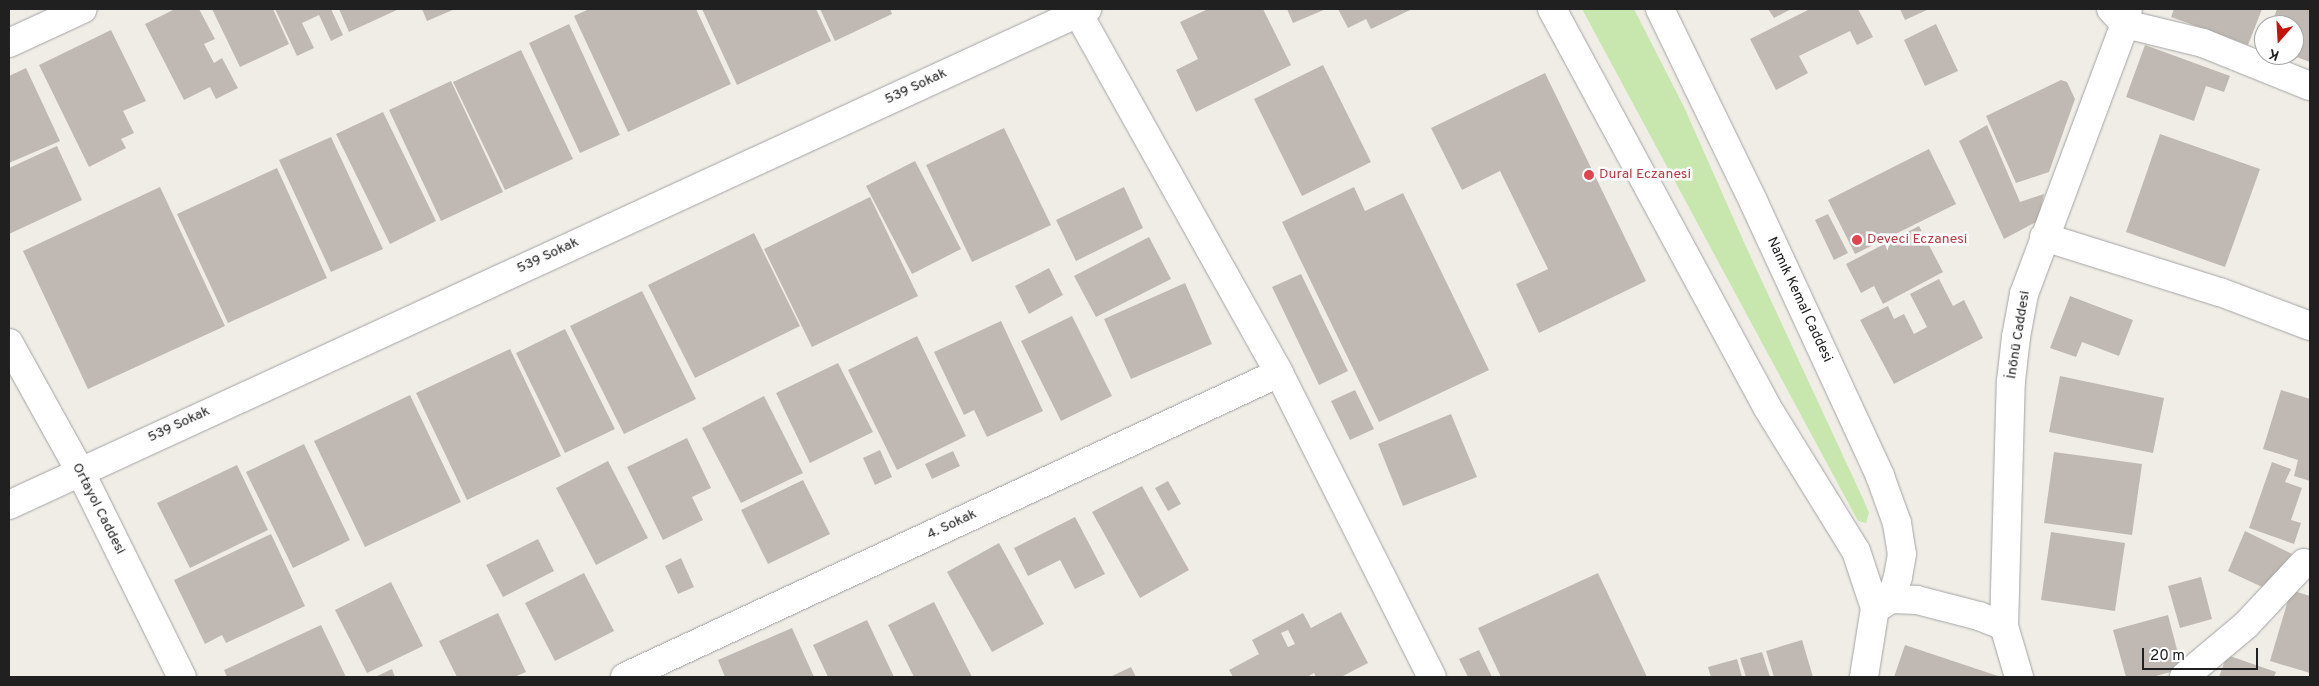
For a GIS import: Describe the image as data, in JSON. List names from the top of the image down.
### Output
{
  "streets": {
    "street": [
      "539 Sokak",
      "Namık Kemal Caddesi",
      "İnönü Caddesi",
      "Ortayol Caddesi",
      "4. Sokak"
    ]
  },
  "crossings": [
    ["539 Sokak", "Ortayol Caddesi"]
  ],
  "places": ["Dural Eczanesi", "Deveci Eczanesi"],
  "scale_bar": "20 m",
  "north": "bottom"
}
